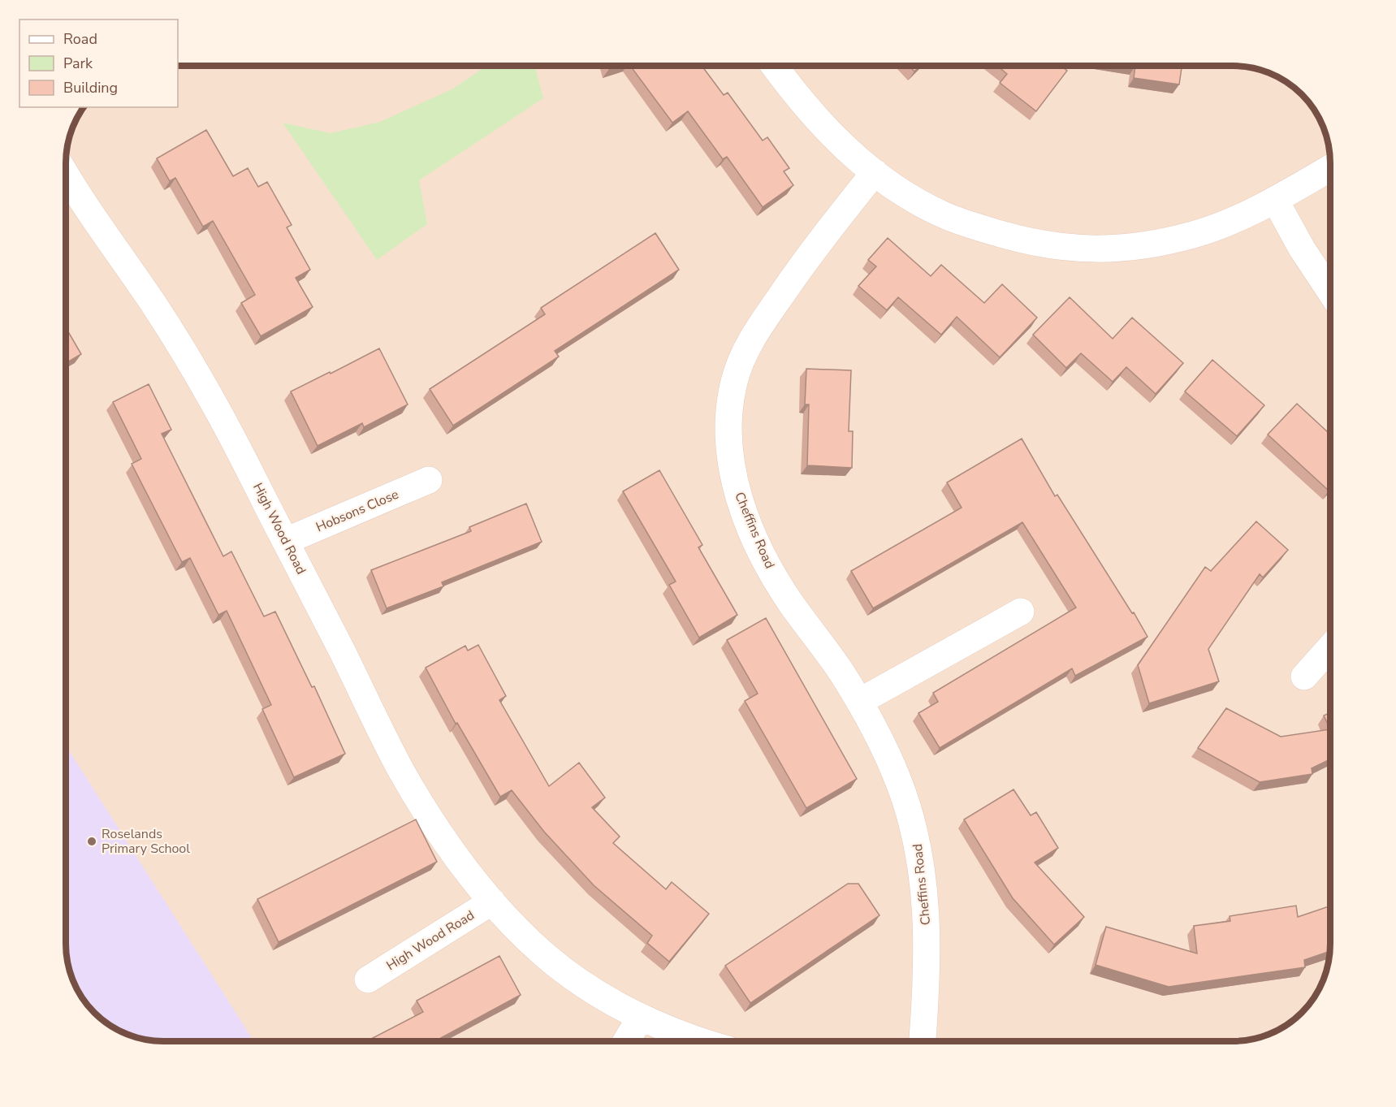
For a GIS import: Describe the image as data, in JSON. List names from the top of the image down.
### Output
{
  "streets": {
    "street": ["Hobsons Close", "High Wood Road", "Cheffins Road"]
  },
  "crossings": [
    ["Hobsons Close", "High Wood Road"]
  ],
  "places": ["Roselands Primary School"],
  "legend": ["Road", "Park", "Building"]
}
